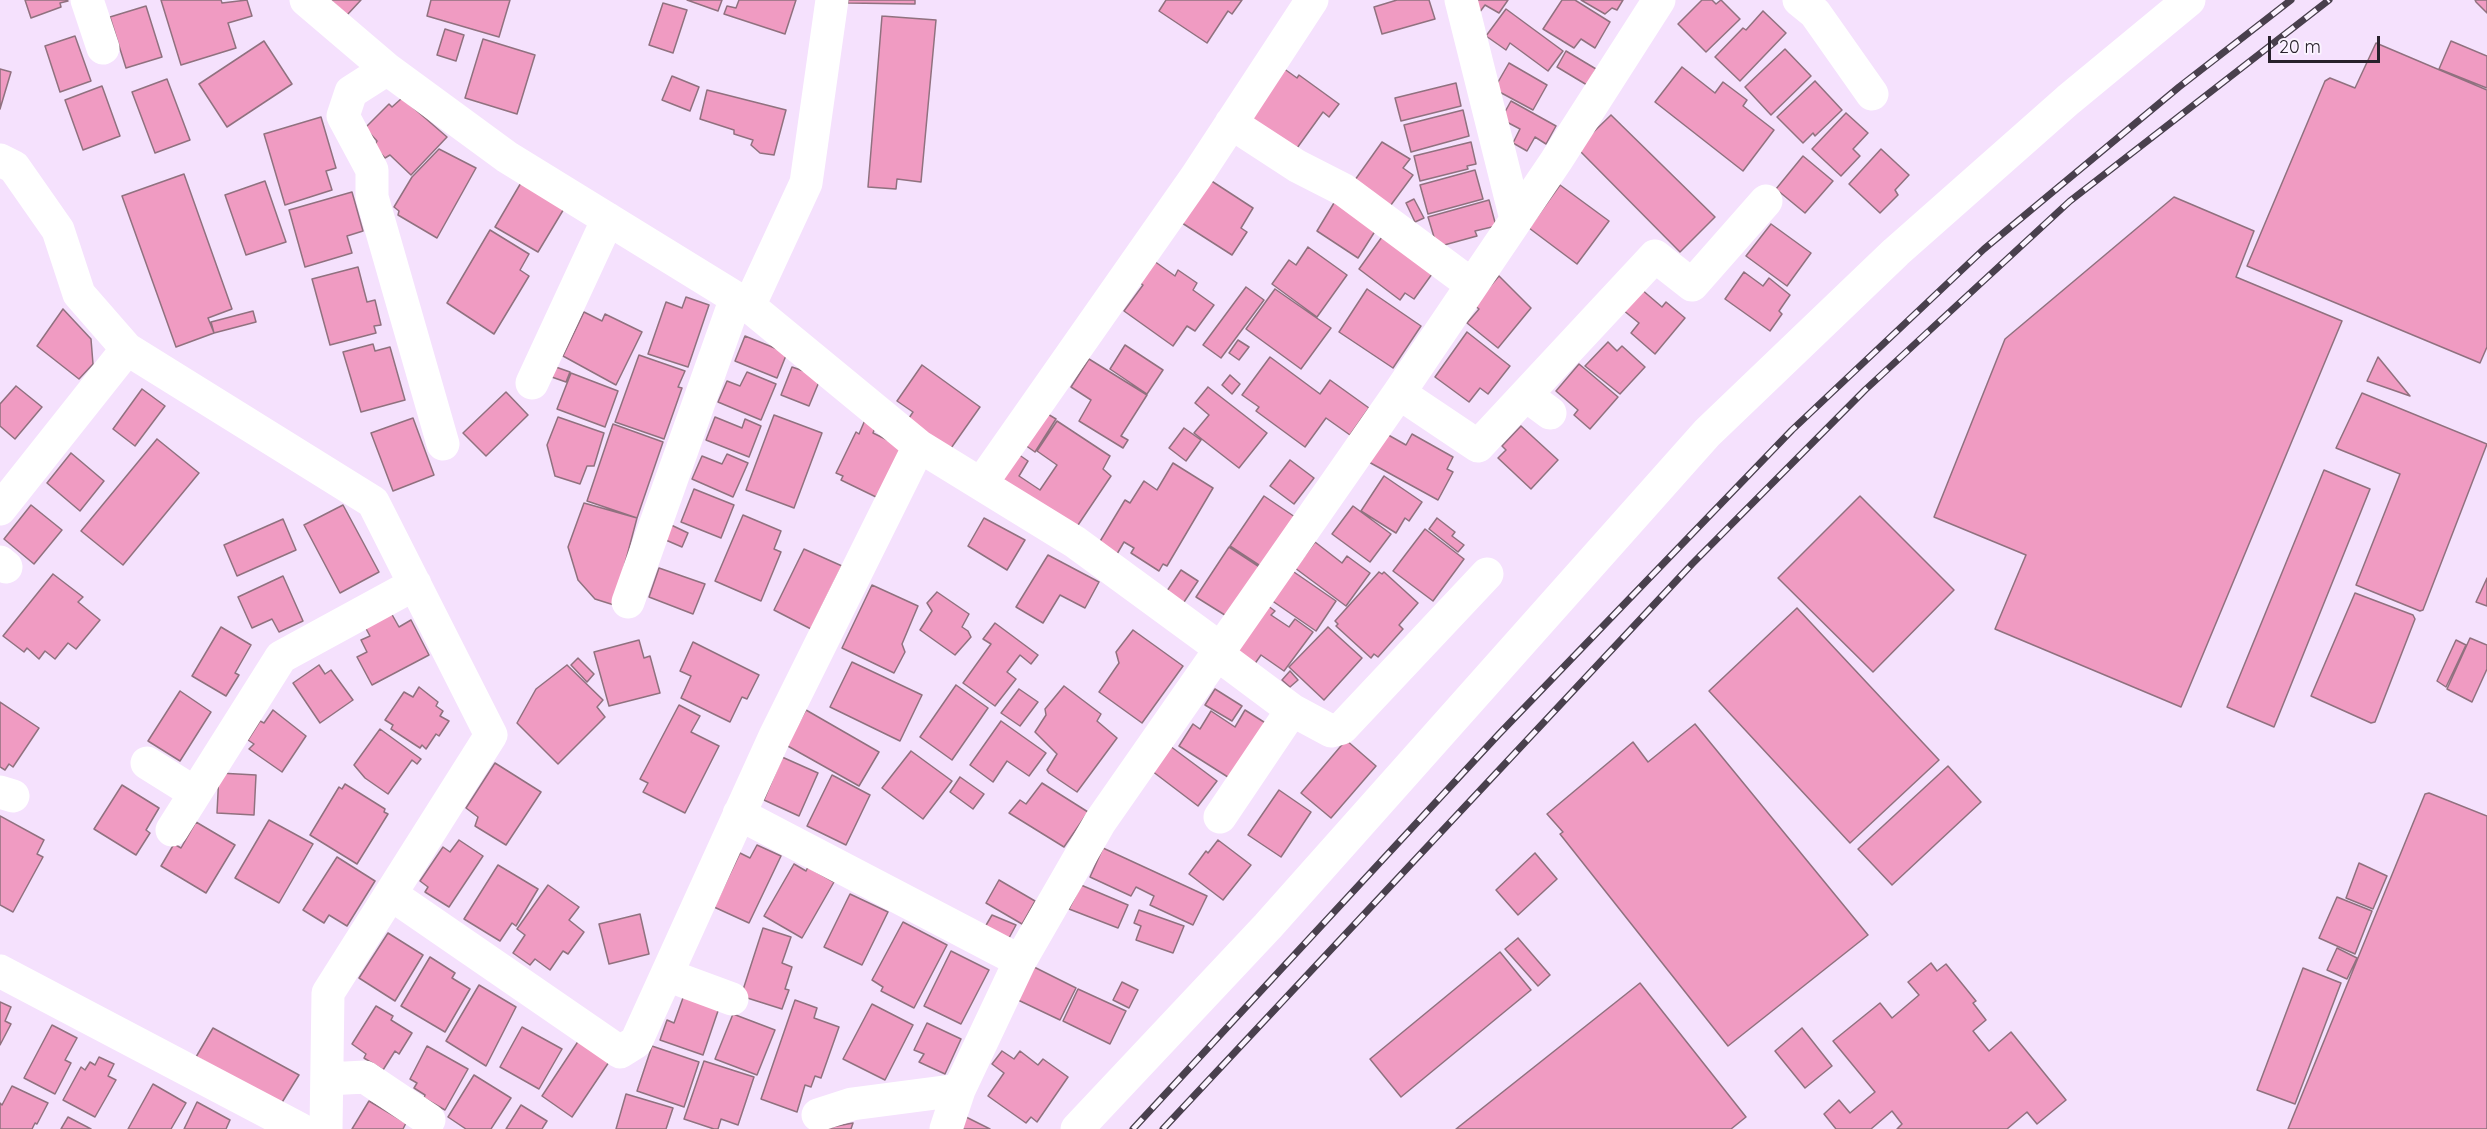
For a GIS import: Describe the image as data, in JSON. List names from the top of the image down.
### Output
{
  "scale_bar": "20 m"
}
